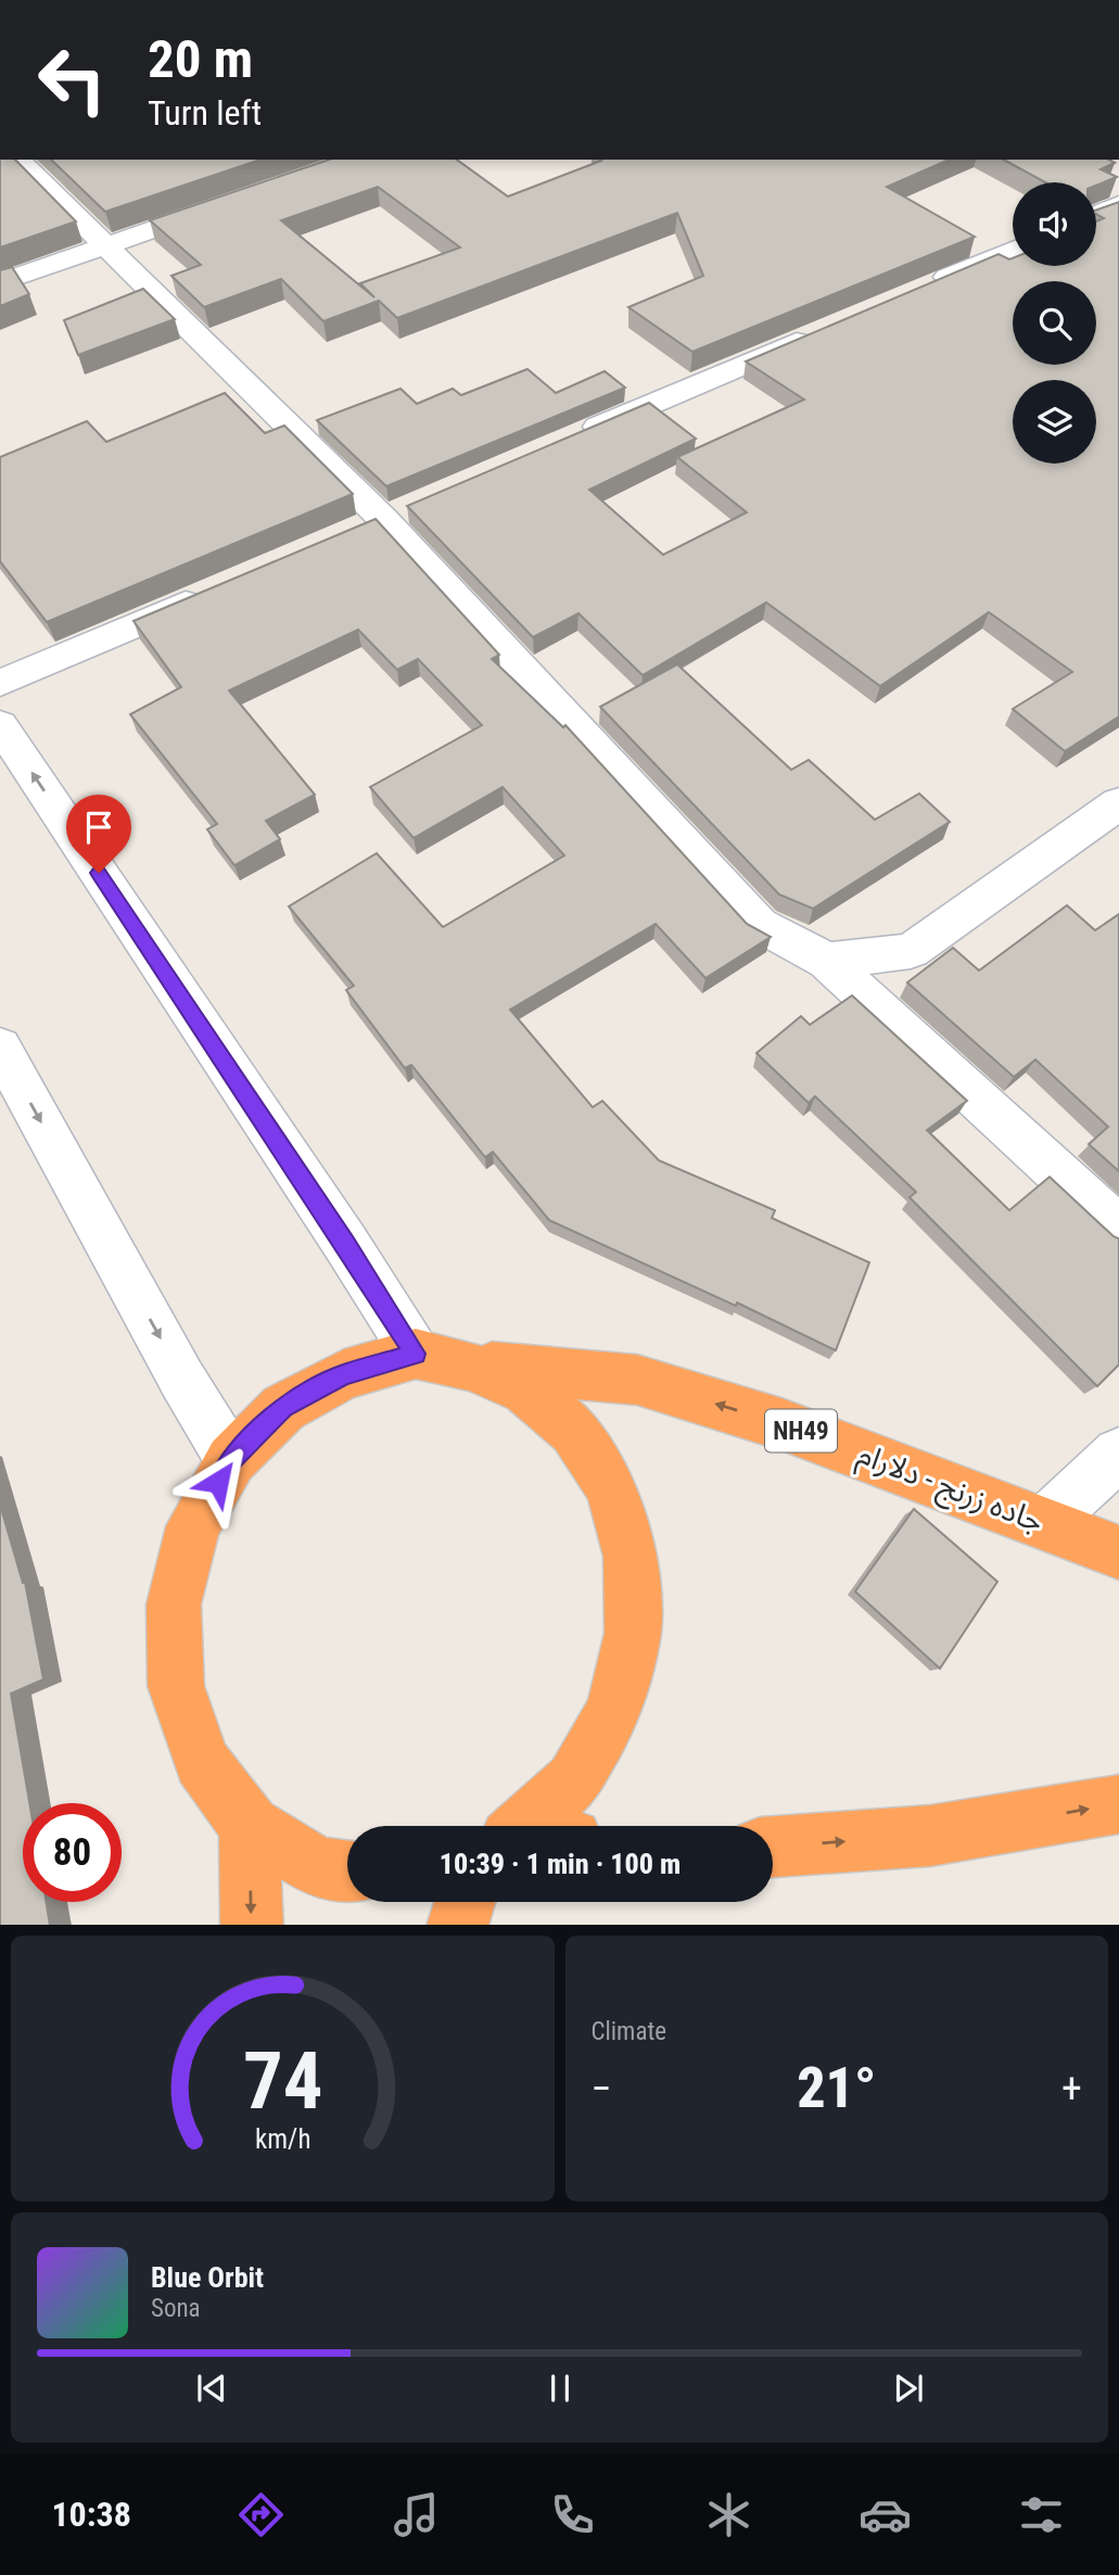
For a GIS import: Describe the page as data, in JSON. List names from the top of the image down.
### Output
{
  "streets": {
    "highway": ["NH49", "جاده زرنج - دلارام"]
  },
  "crossings": [
    ["NH49", "جاده زرنج - دلارام"]
  ],
  "one_way": ["جاده زرنج - دلارام"],
  "page": {
    "turn": ["20 m", "Turn left"],
    "limit": "80",
    "trip": "10:39 · 1 min · 100 m",
    "tile": "Climate",
    "heat": ["−", "21°", "+"],
    "song": ["Blue Orbit", "Sona"],
    "tabs": "10:38",
    "gauge": ["74", "km/h"]
  }
}
